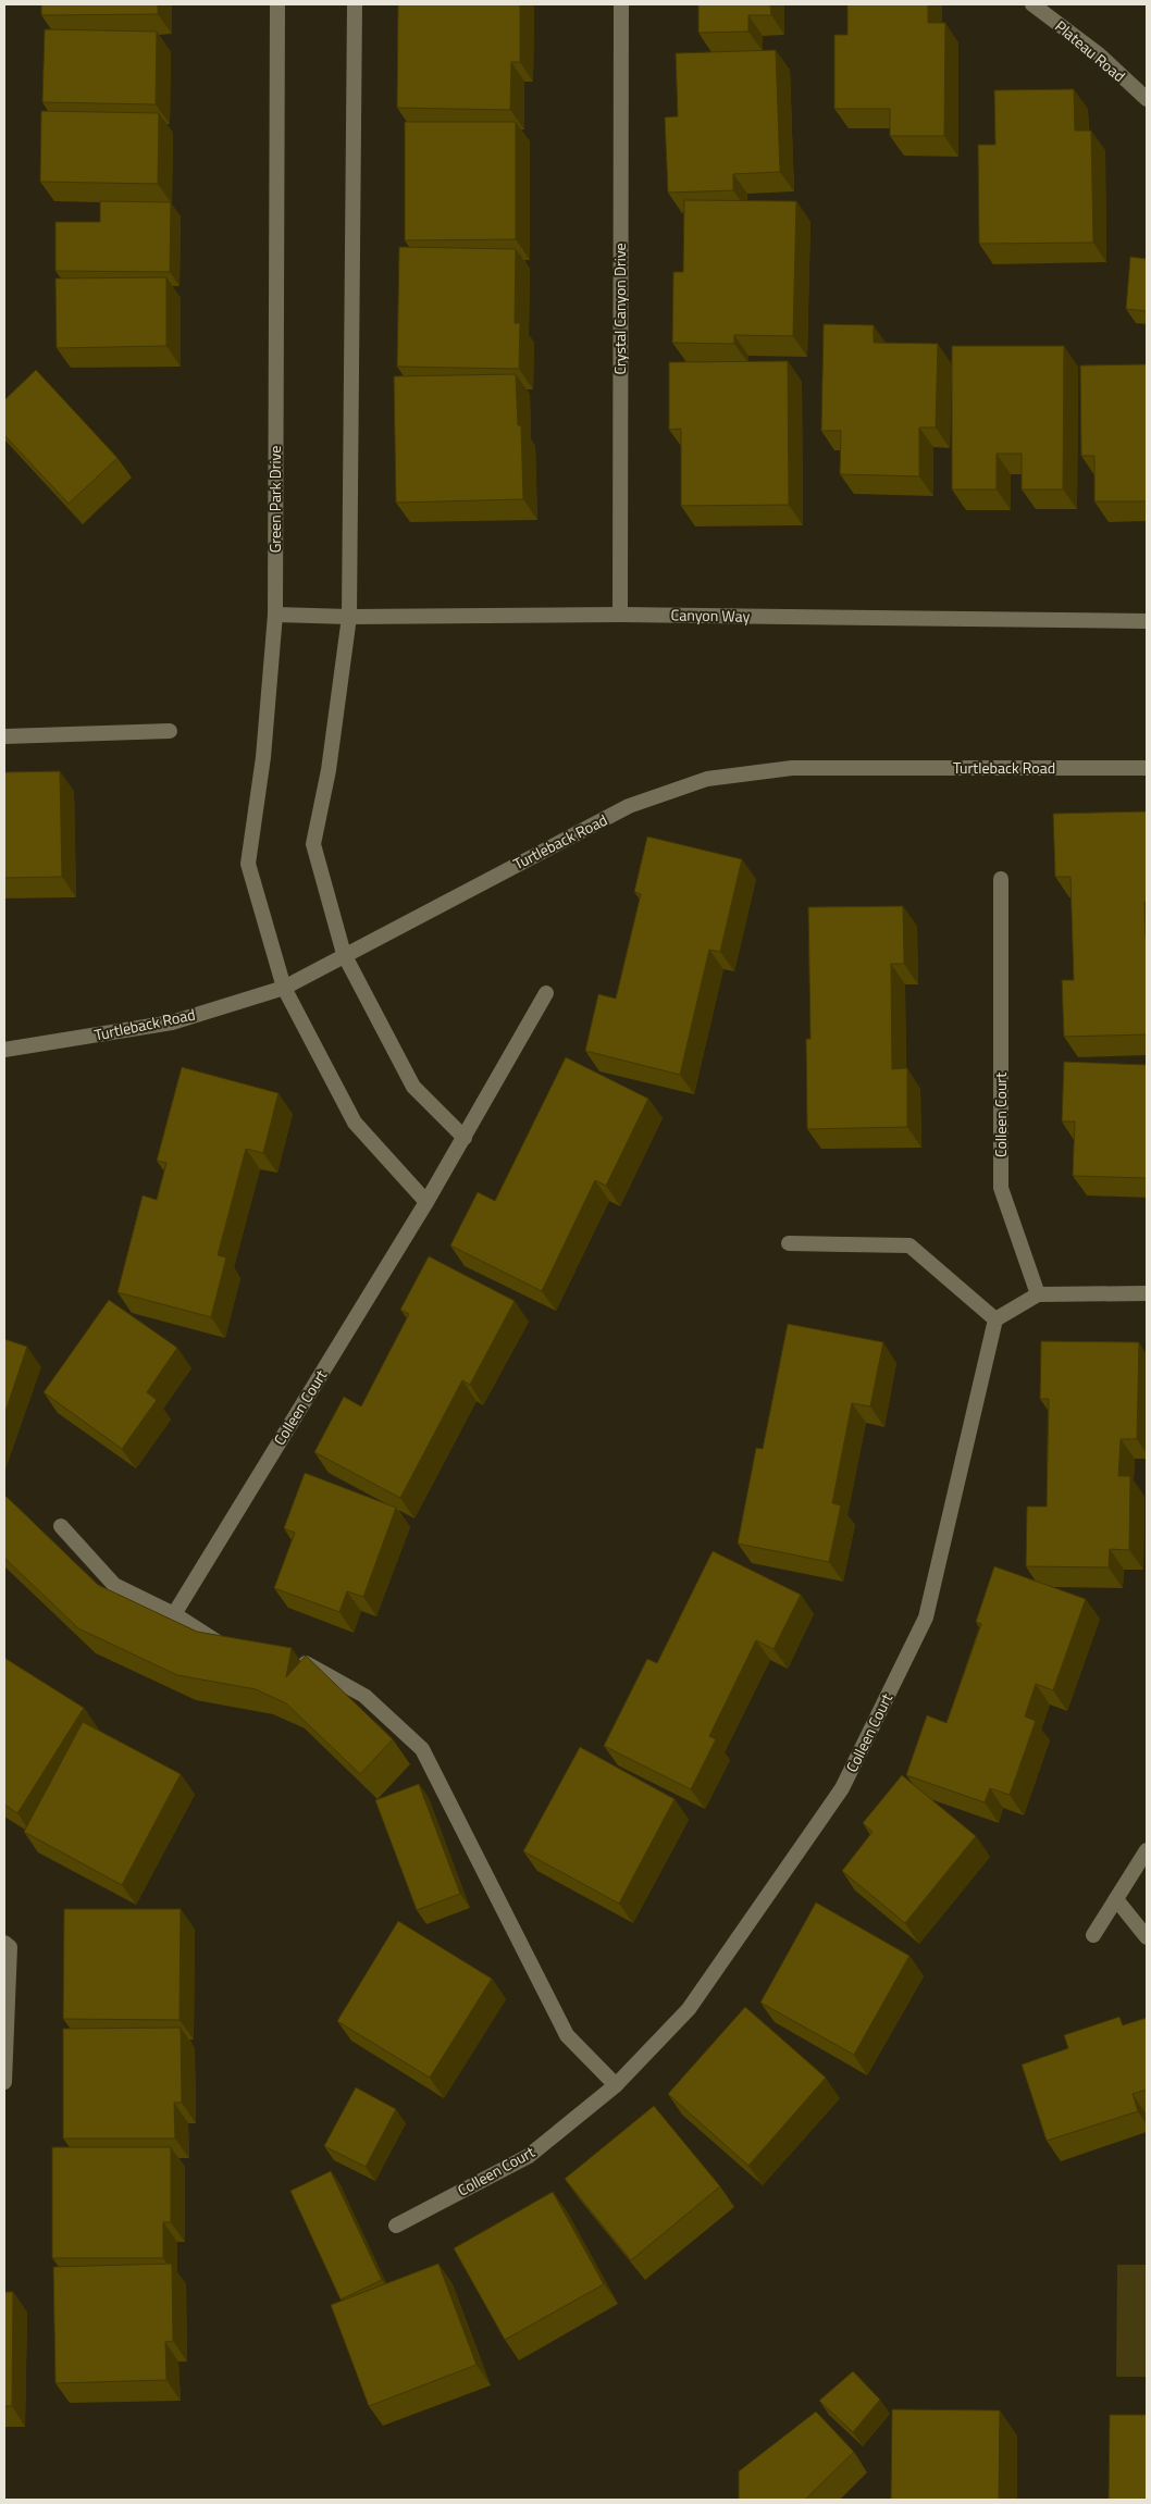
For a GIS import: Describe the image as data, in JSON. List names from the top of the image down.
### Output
{
  "streets": {
    "street": [
      "Plateau Road",
      "Crystal Canyon Drive",
      "Green Park Drive",
      "Canyon Way",
      "Turtleback Road",
      "Colleen Court"
    ]
  },
  "crossings": [
    ["Crystal Canyon Drive", "Canyon Way"],
    ["Green Park Drive", "Canyon Way"],
    ["Green Park Drive", "Turtleback Road"]
  ]
}
